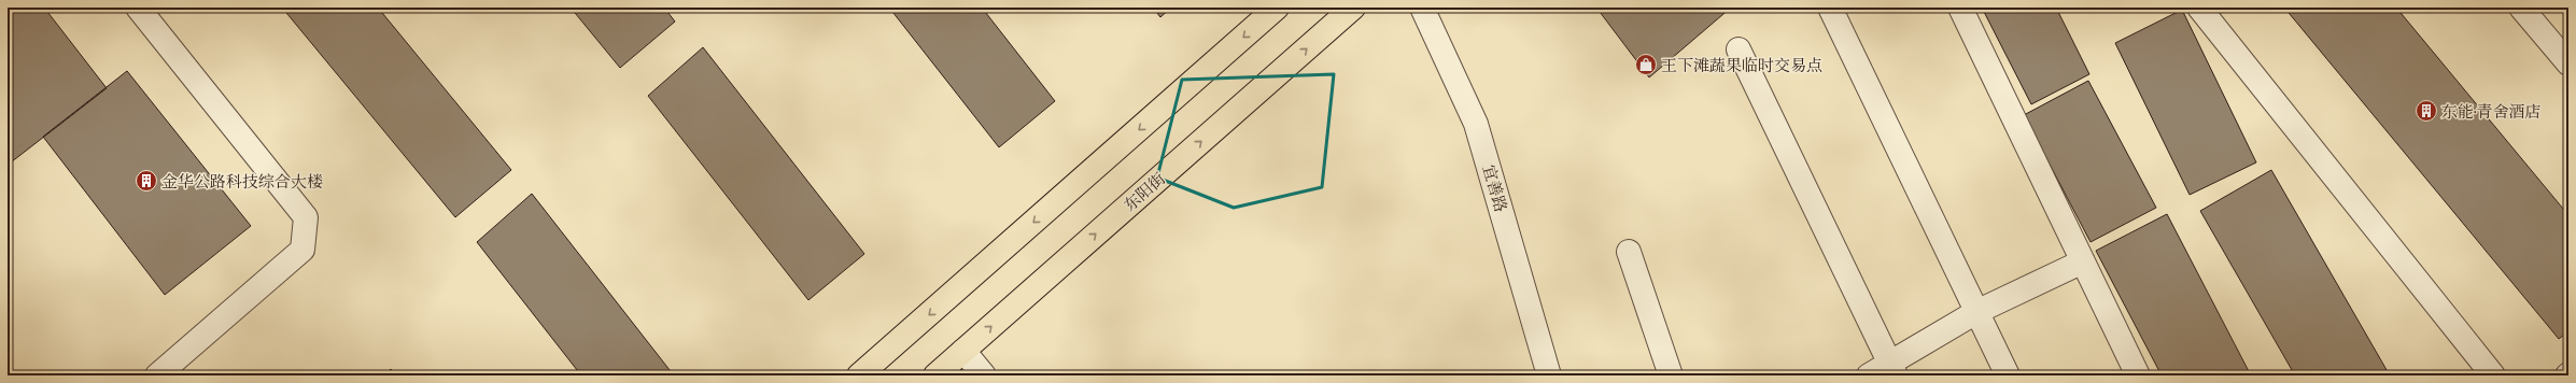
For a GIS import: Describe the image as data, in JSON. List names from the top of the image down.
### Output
{
  "streets": {
    "main road": ["东阳街"],
    "street": ["宜善路"]
  },
  "places": {
    "shop": ["王下滩蔬果临时交易点"],
    "building": ["东能·青舍酒店", "金华公路科技综合大楼"]
  }
}
